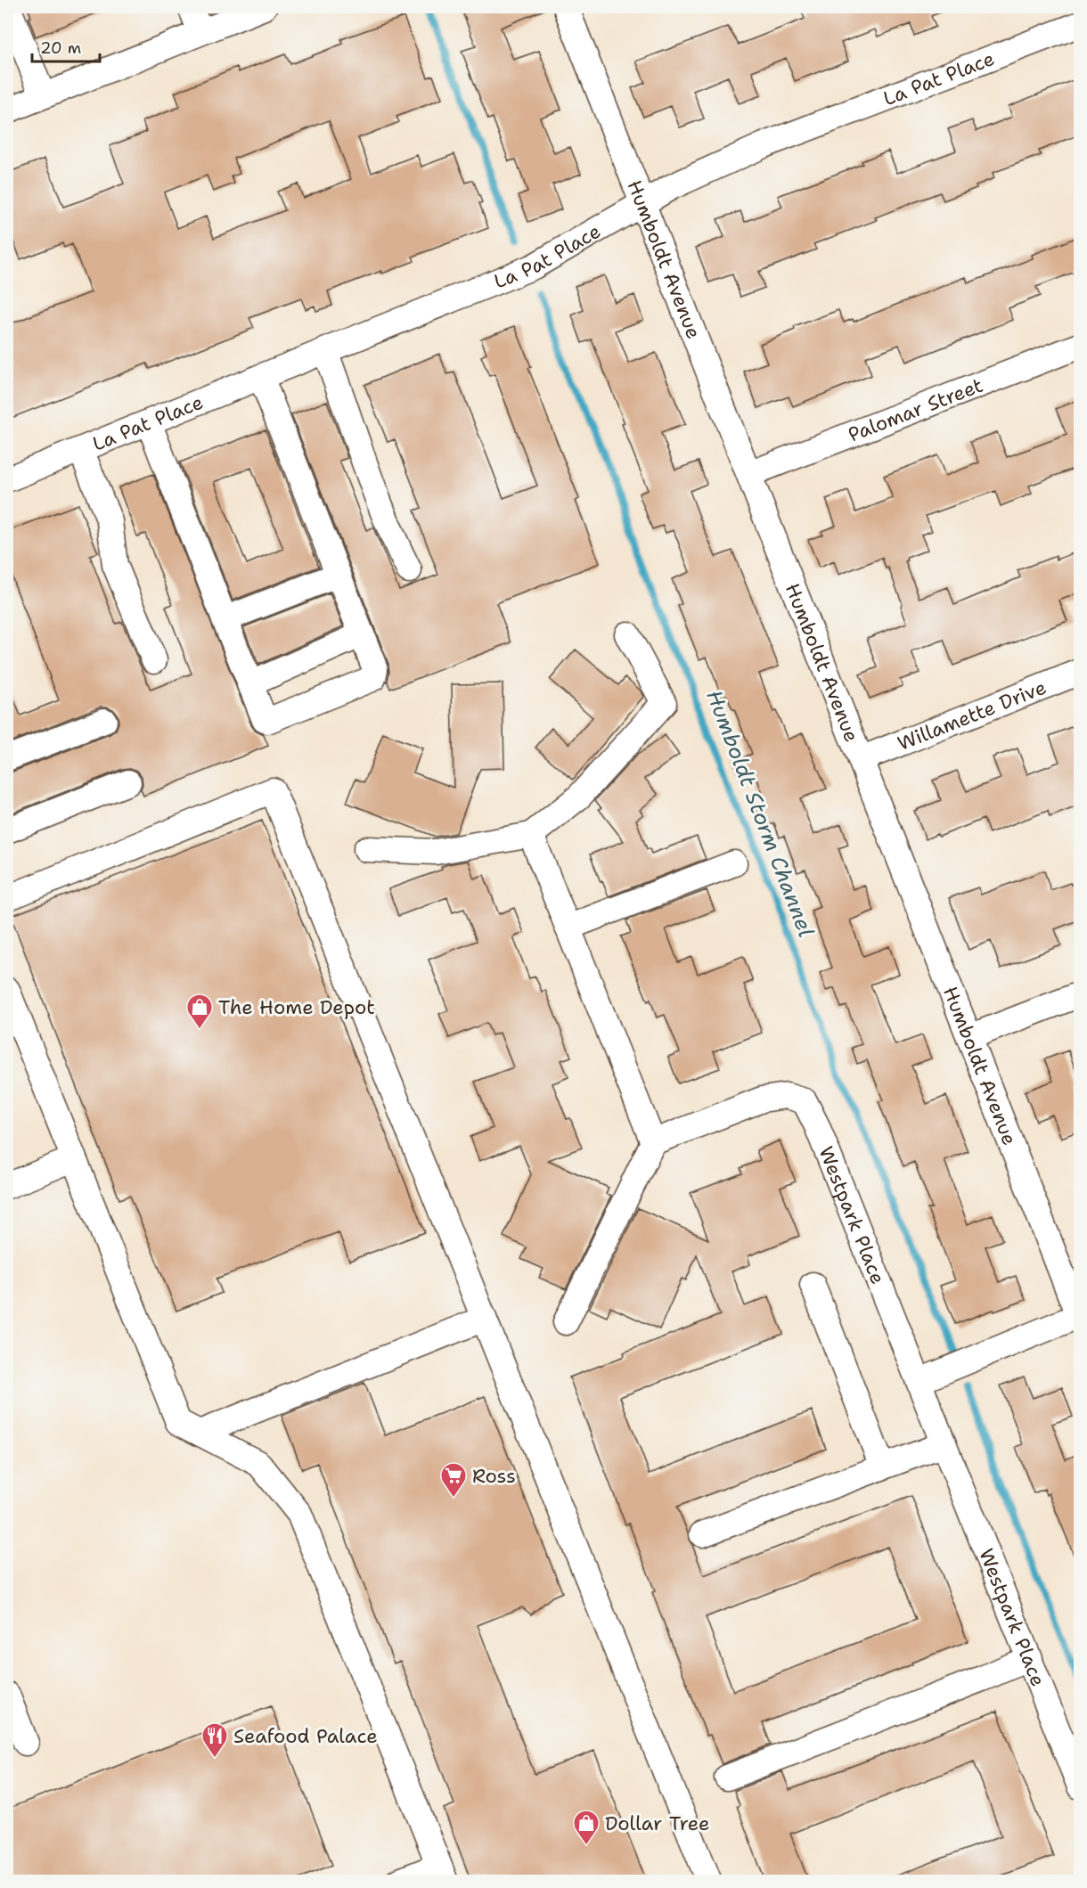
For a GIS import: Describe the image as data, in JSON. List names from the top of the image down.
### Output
{
  "streets": {
    "street": [
      "La Pat Place",
      "Humboldt Avenue",
      "Palomar Street",
      "Willamette Drive",
      "Westpark Place"
    ]
  },
  "crossings": [
    ["La Pat Place", "Humboldt Avenue"],
    ["Humboldt Avenue", "Palomar Street"],
    ["Humboldt Avenue", "Willamette Drive"]
  ],
  "water": ["Humboldt Storm Channel"],
  "places": {
    "shop": ["The Home Depot", "Dollar Tree"],
    "supermarket": ["Ross"],
    "restaurant": ["Seafood Palace"]
  },
  "scale_bar": "20 m"
}
